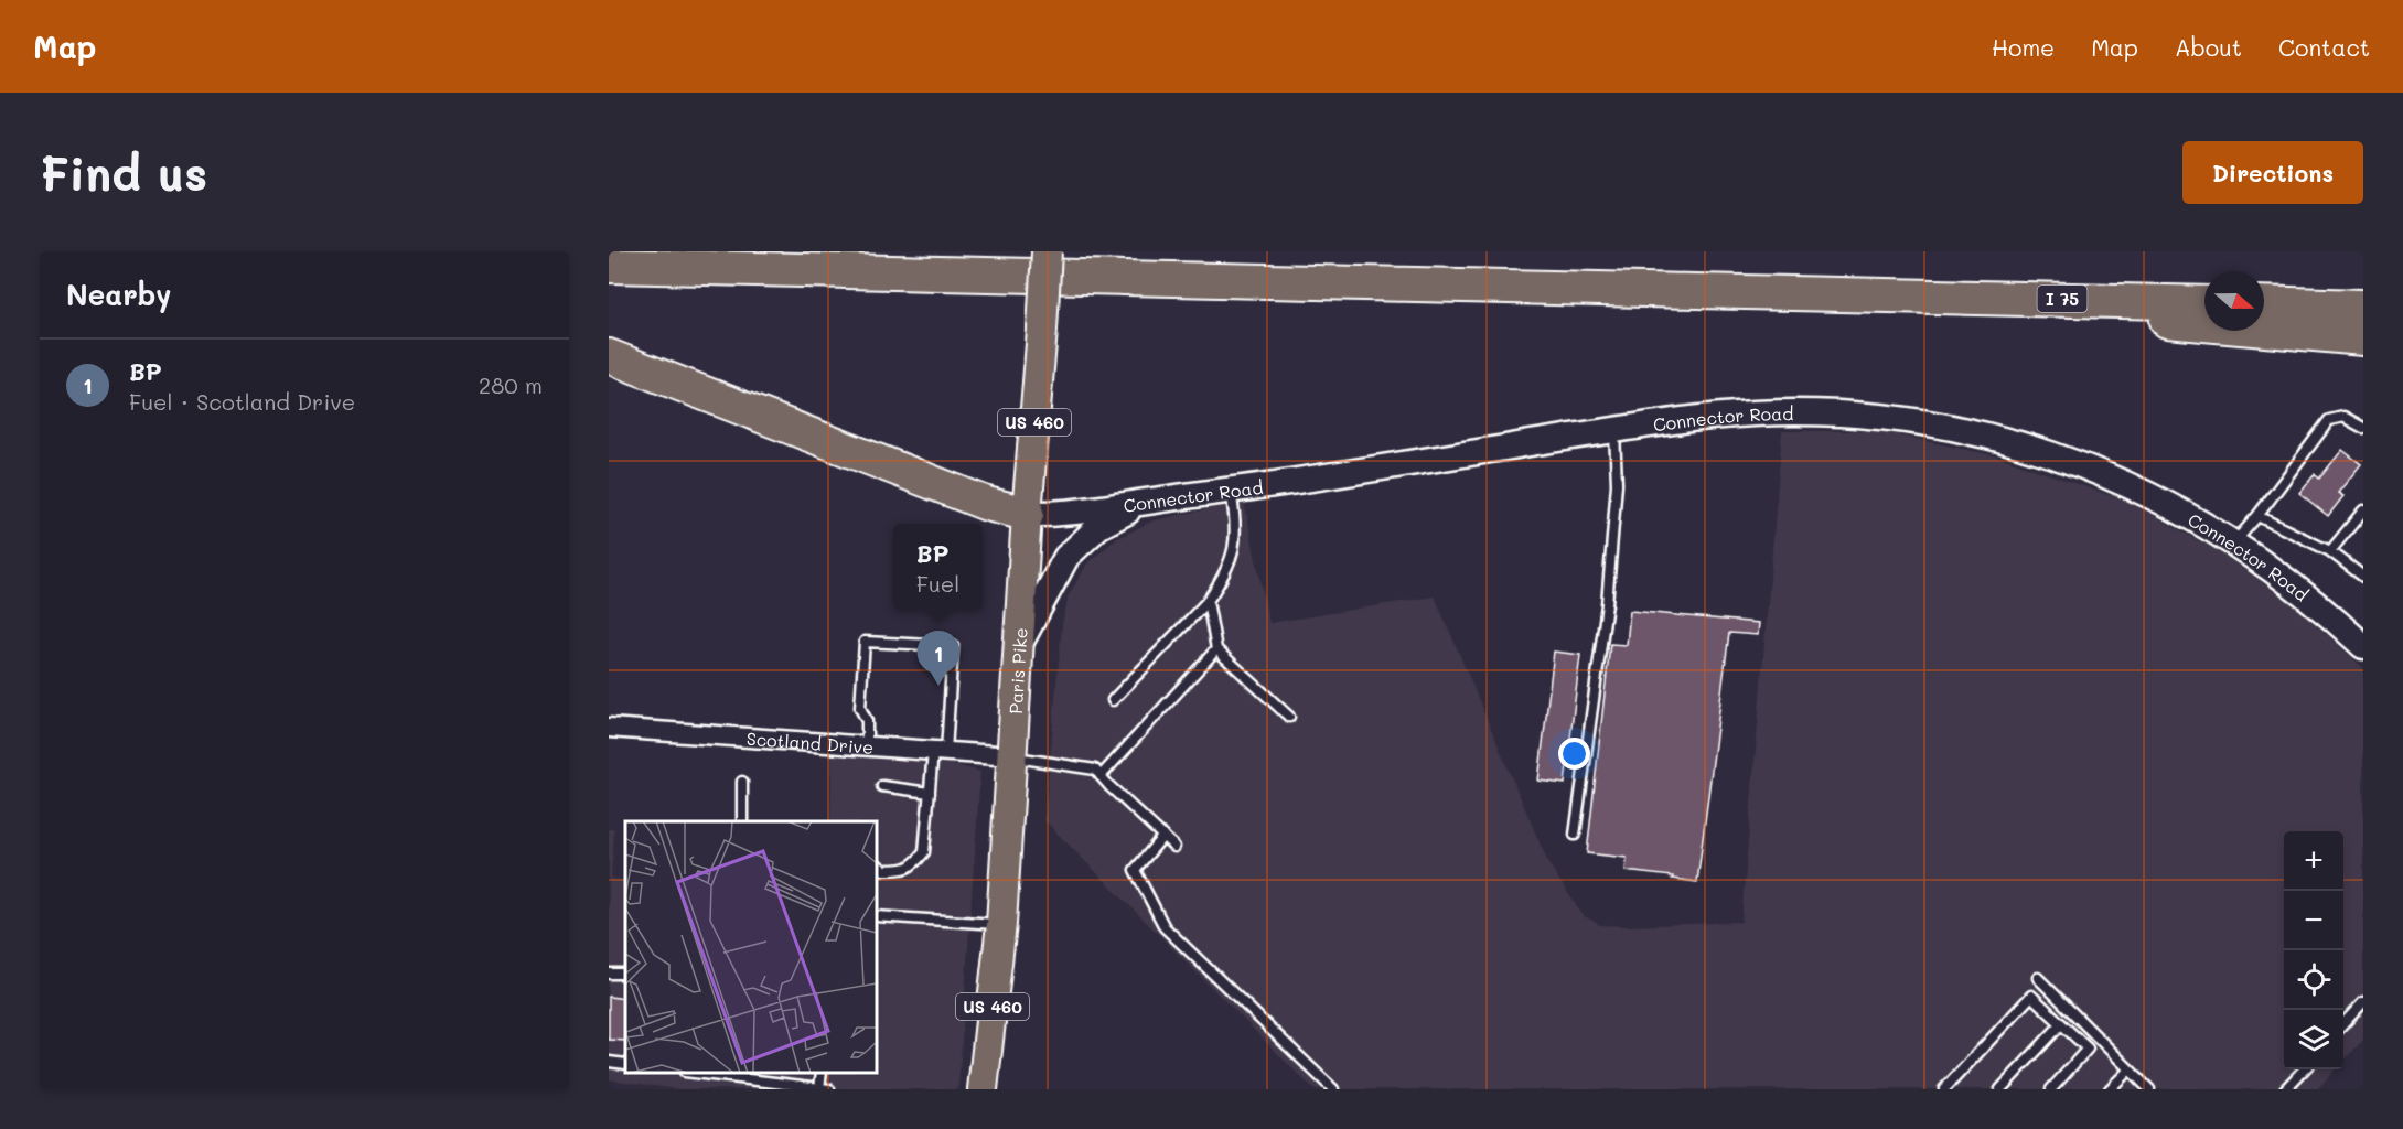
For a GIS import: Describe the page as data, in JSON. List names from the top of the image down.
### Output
{
  "streets": {
    "highway": ["I 75"],
    "main road": ["Connector Road", "US 460", "Paris Pike"],
    "street": ["Scotland Drive"]
  },
  "crossings": [
    ["Connector Road", "Paris Pike"],
    ["Paris Pike", "Scotland Drive"]
  ],
  "north": "right",
  "page": {
    "header": "Map",
    "nav": [
      "Home",
      "Map",
      "About",
      "Contact"
    ],
    "buttons": "Directions",
    "title": "Find us",
    "heading": "Nearby",
    "list": [
      {
        "mark": "1",
        "name": "BP",
        "note": "Fuel · Scotland Drive",
        "value": "280 m"
      }
    ],
    "popup": ["BP", "Fuel"],
    "pins": "1",
    "map_buttons": ["+", "−"]
  }
}
